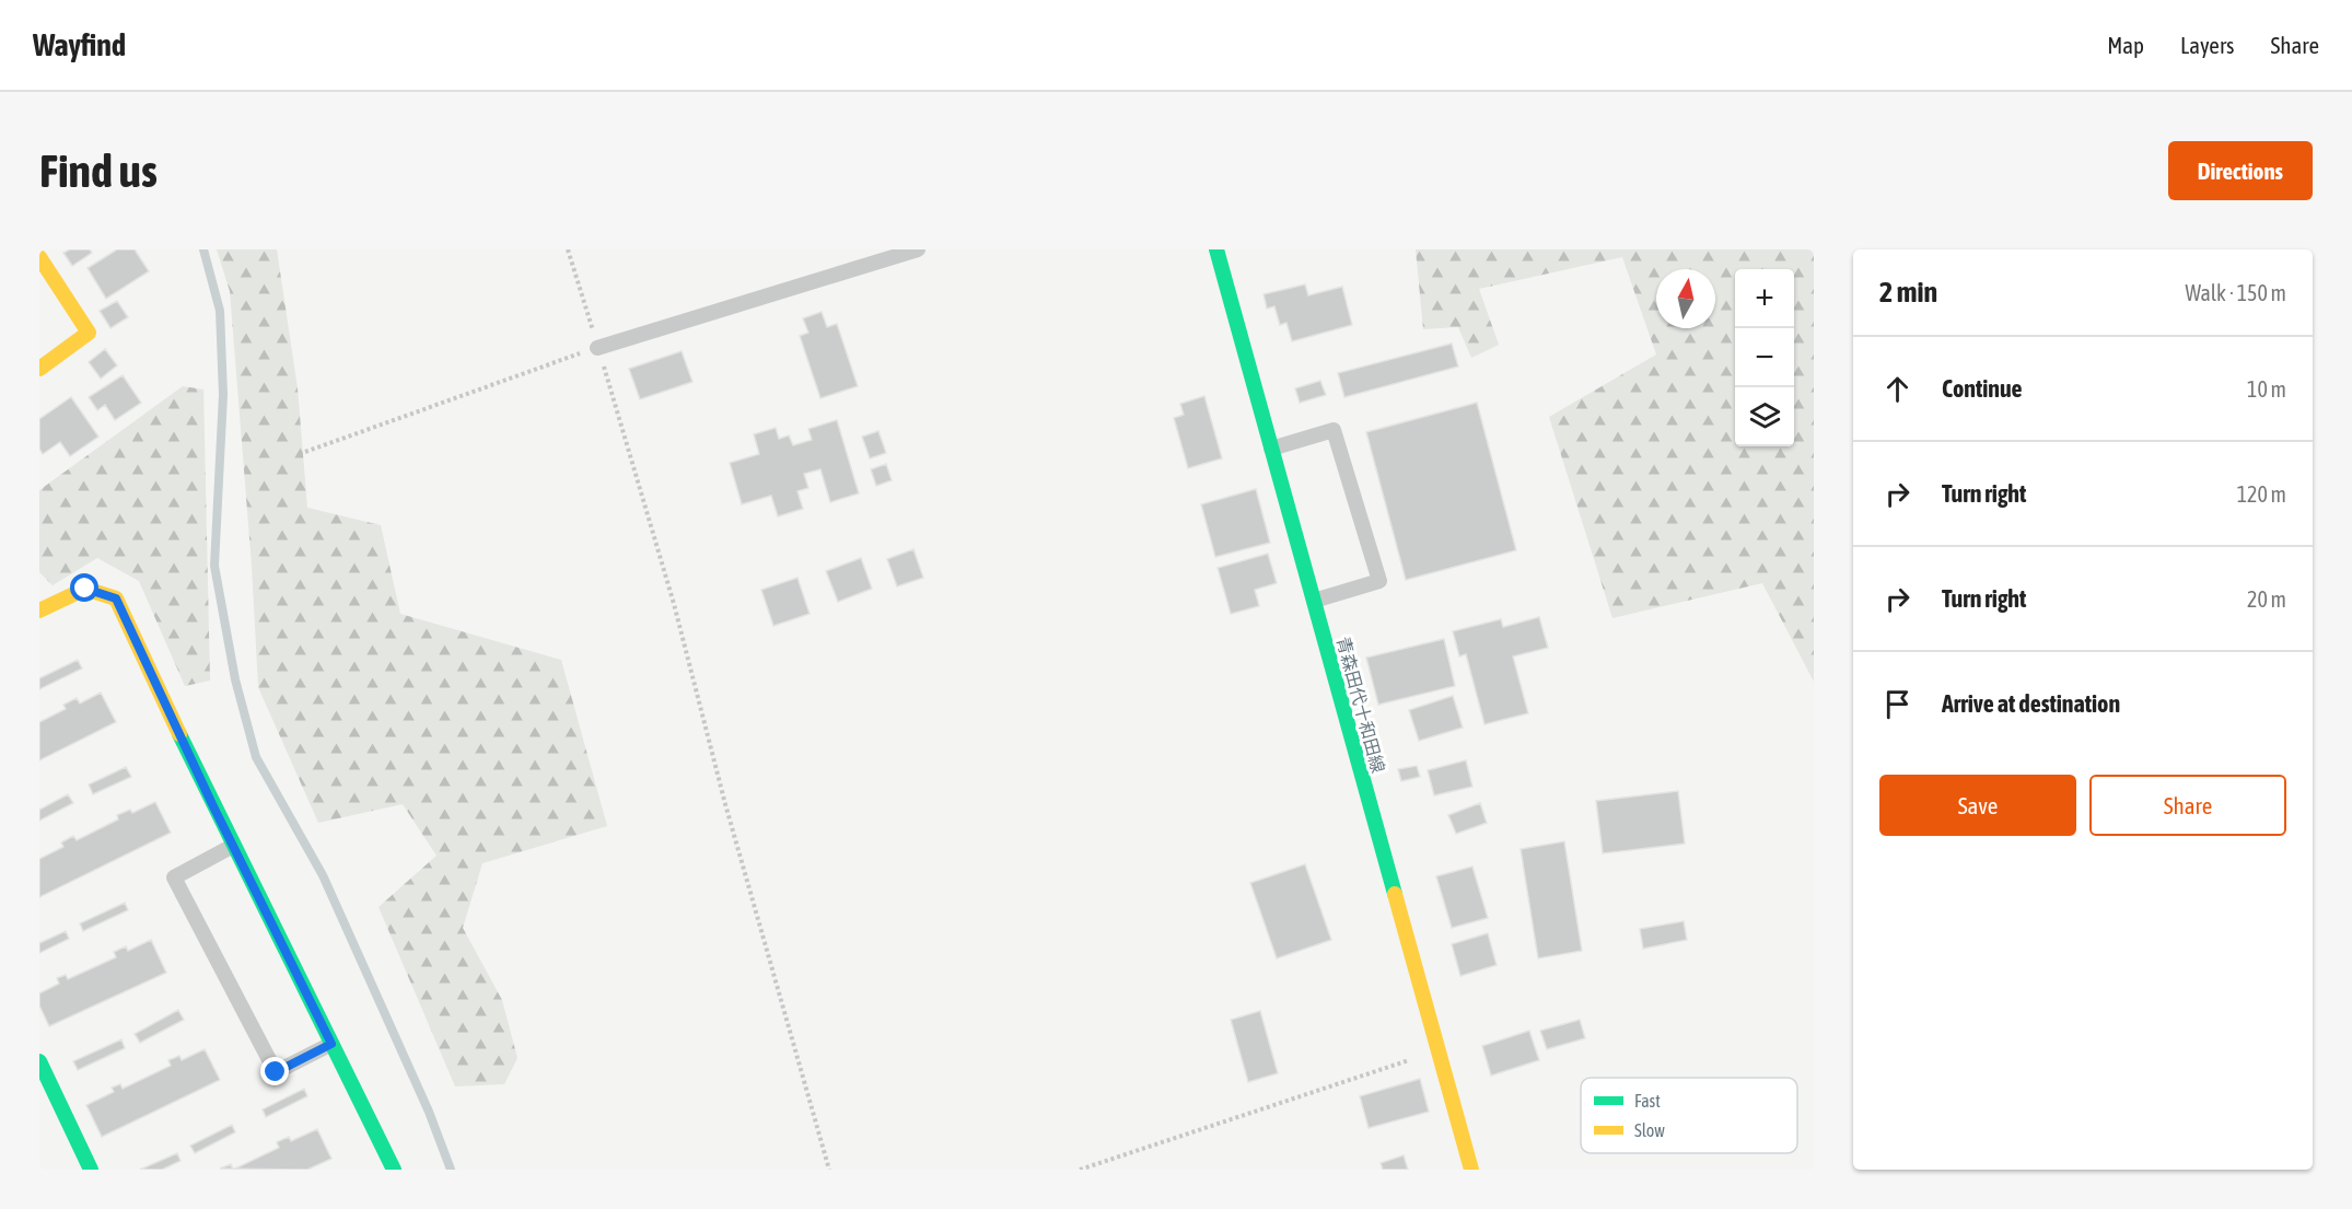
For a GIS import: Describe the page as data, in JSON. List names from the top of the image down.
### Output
{
  "streets": {
    "street": ["青森田代十和田線"]
  },
  "legend": ["Fast", "Slow"],
  "north": "top",
  "page": {
    "header": "Wayfind",
    "nav": ["Map", "Layers", "Share"],
    "buttons": [
      "Directions",
      ["Save", "Share"]
    ],
    "title": "Find us",
    "heading": ["2 min", "Walk · 150 m"],
    "map_buttons": ["+", "−"],
    "list": [
      ["Continue", "10 m"],
      ["Turn right", "120 m"],
      ["Turn right", "20 m"],
      "Arrive at destination"
    ]
  }
}
